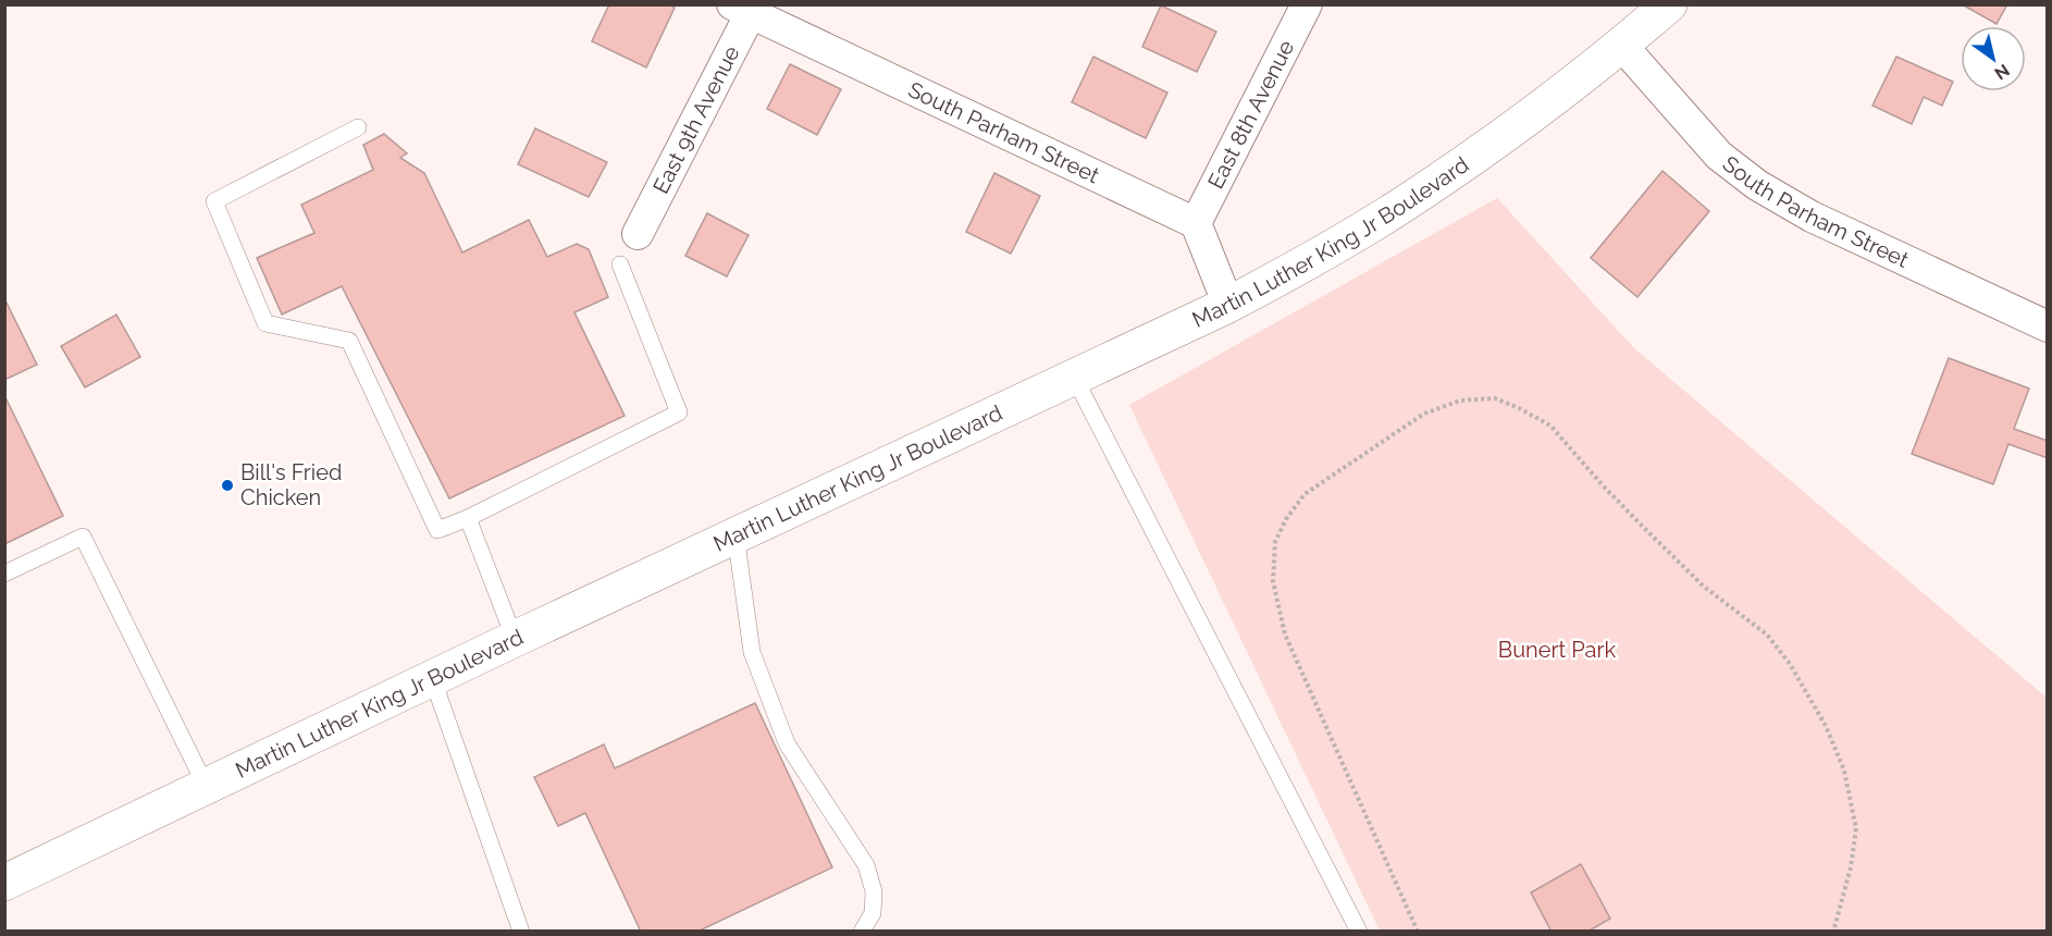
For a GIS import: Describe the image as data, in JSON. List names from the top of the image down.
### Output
{
  "streets": {
    "main road": ["Martin Luther King Jr Boulevard"],
    "street": ["East 8th Avenue", "East 9th Avenue", "South Parham Street"]
  },
  "crossings": [
    ["East 8th Avenue", "South Parham Street"],
    ["East 9th Avenue", "South Parham Street"],
    ["South Parham Street", "Martin Luther King Jr Boulevard"]
  ],
  "parks": ["Bunert Park"],
  "places": ["Bill's Fried Chicken"],
  "north": "bottom right"
}
